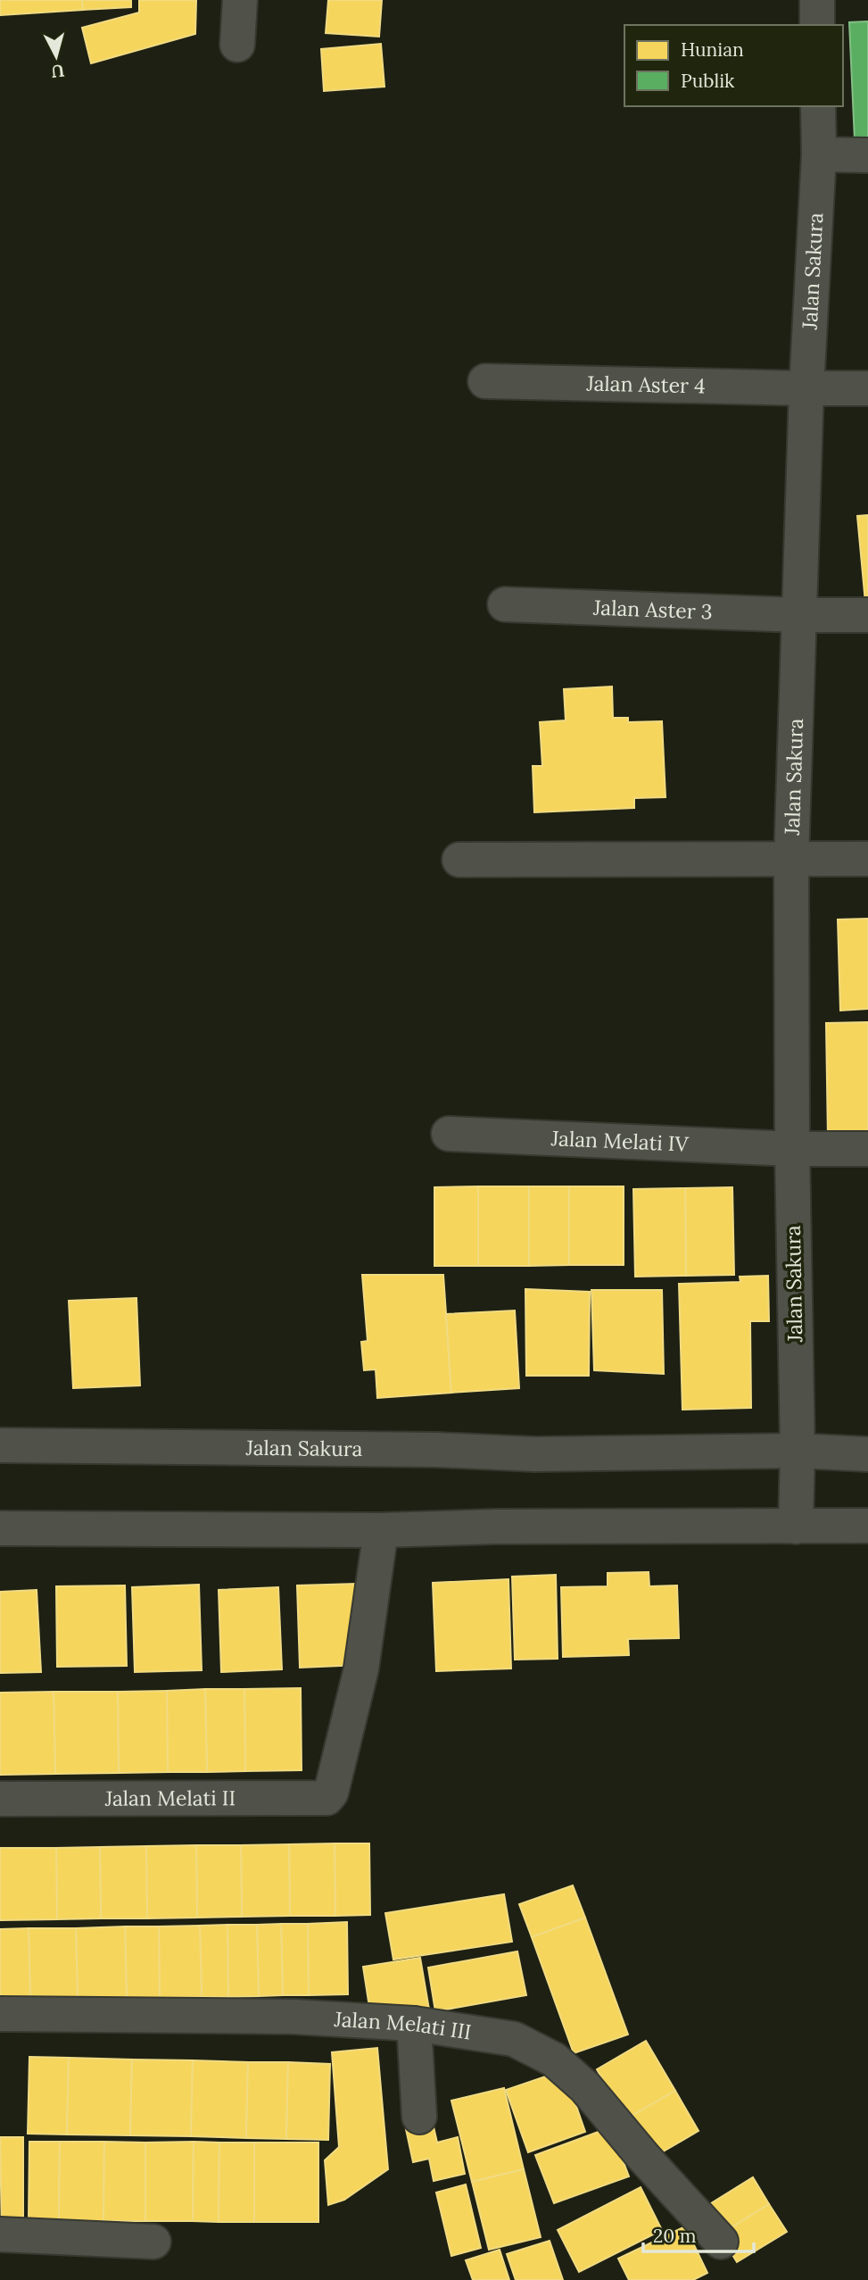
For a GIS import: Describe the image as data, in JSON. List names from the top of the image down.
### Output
{
  "streets": {
    "street": [
      "Jalan Sakura",
      "Jalan Aster 4",
      "Jalan Aster 3",
      "Jalan Melati IV",
      "Jalan Melati II",
      "Jalan Melati III"
    ]
  },
  "crossings": [
    ["Jalan Sakura", "Jalan Aster 4"],
    ["Jalan Sakura", "Jalan Aster 3"],
    ["Jalan Sakura", "Jalan Melati IV"]
  ],
  "legend": ["Hunian", "Publik"],
  "scale_bar": "20 m",
  "north": "bottom"
}
